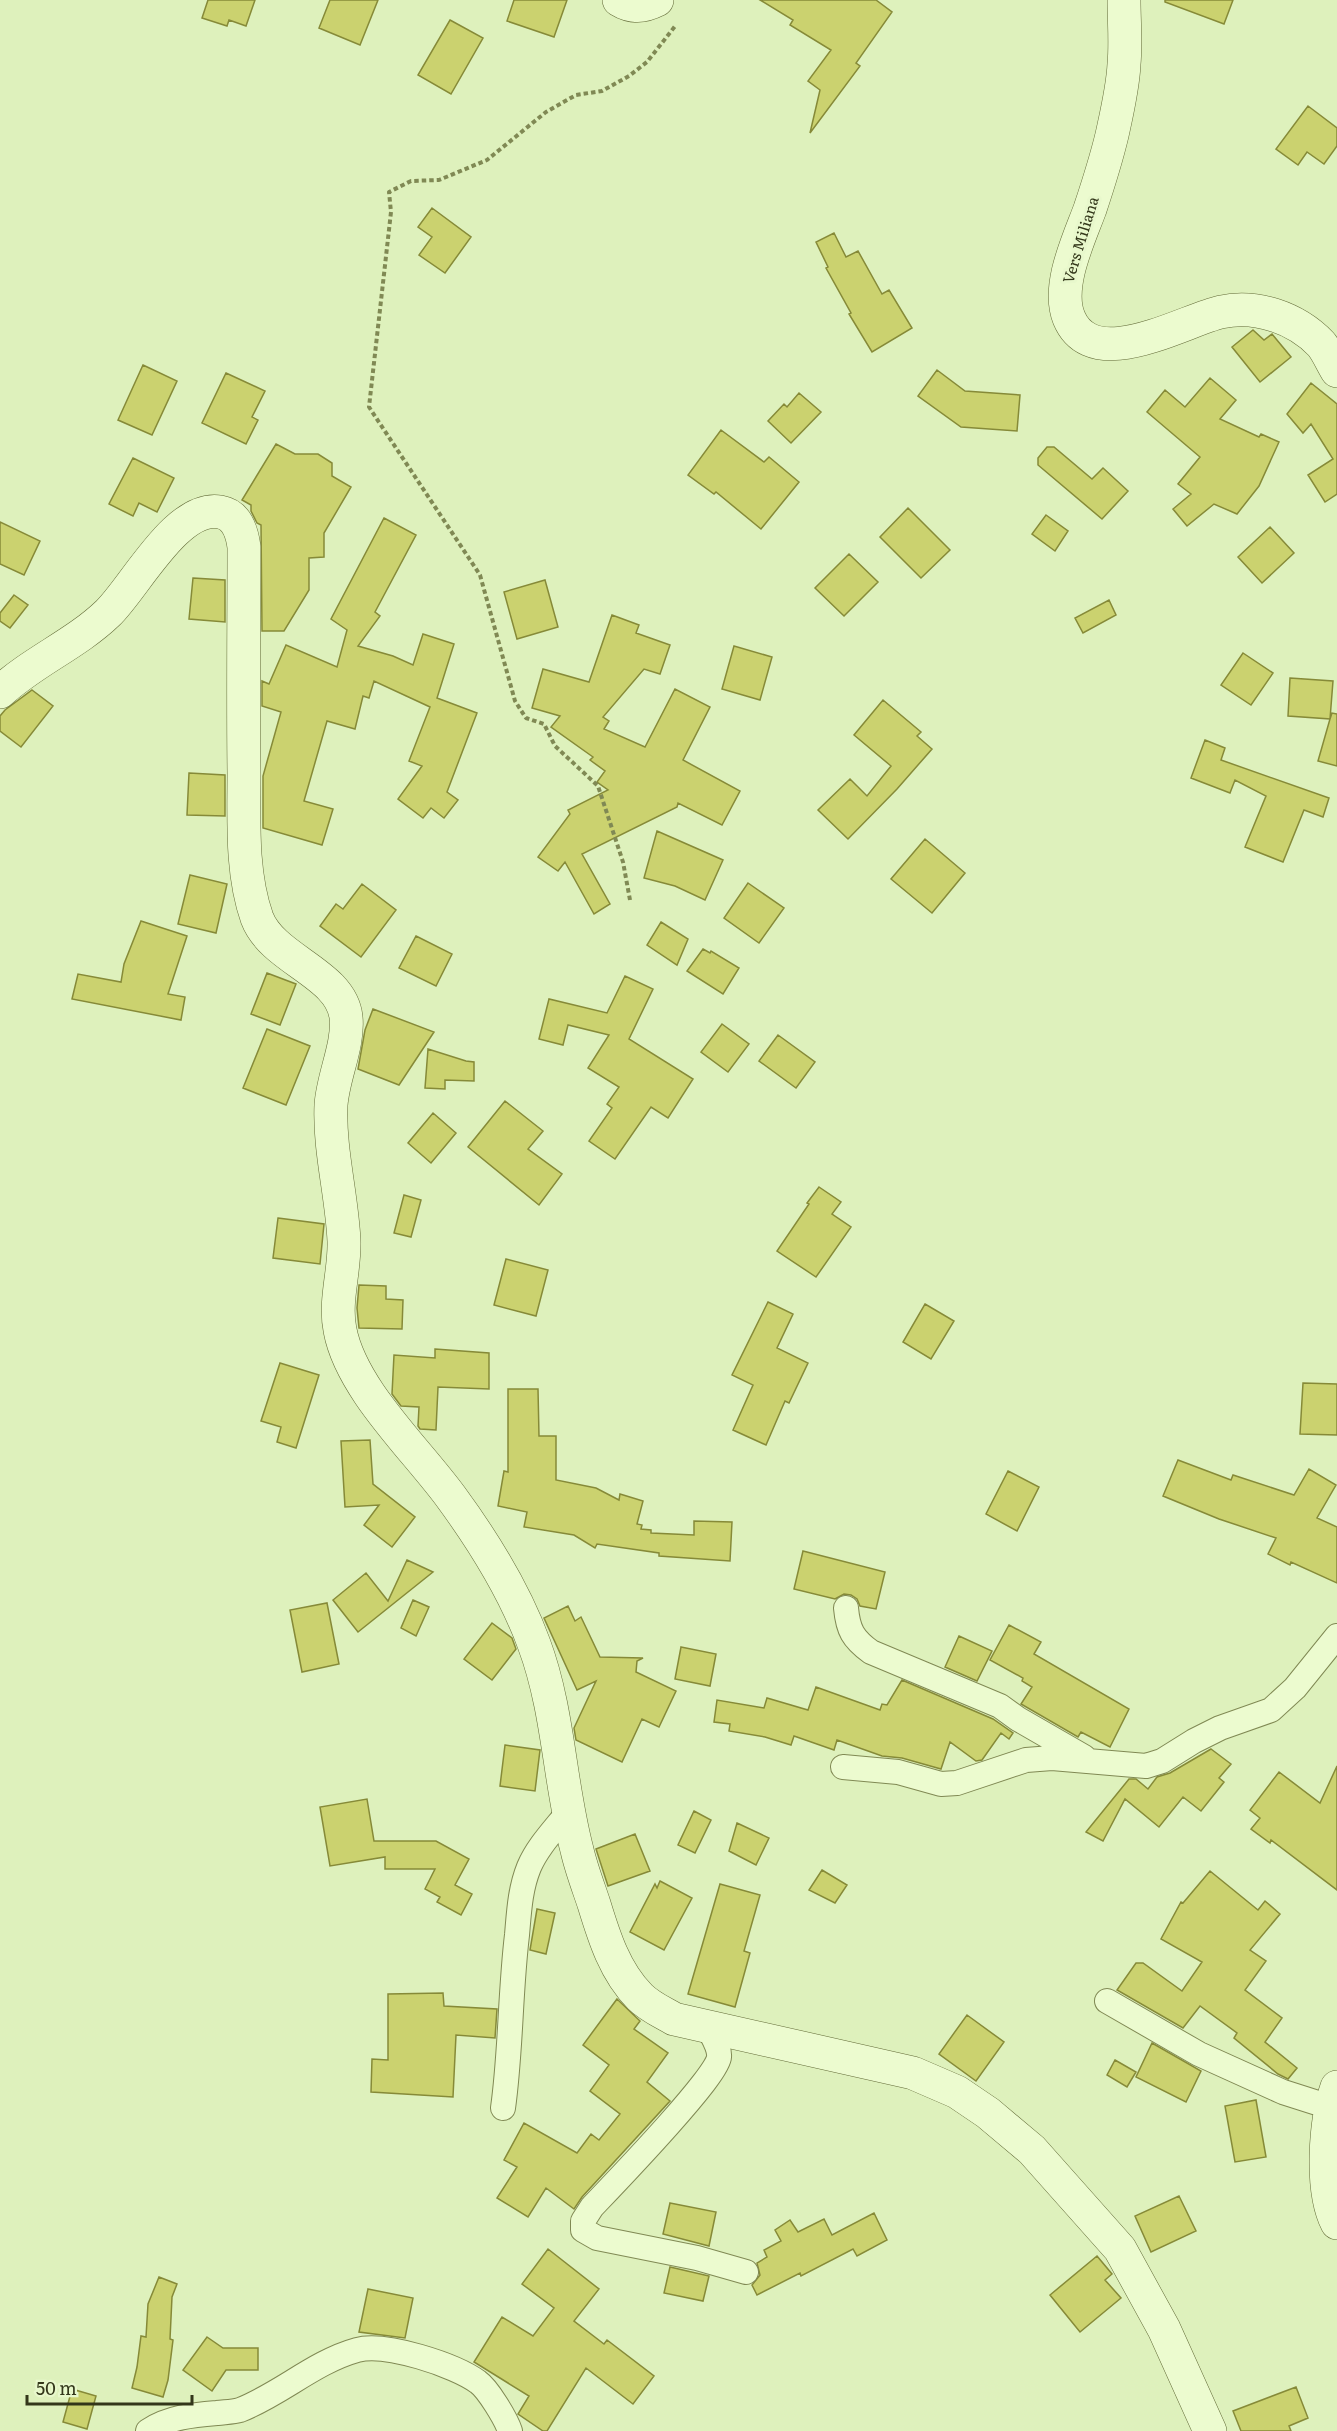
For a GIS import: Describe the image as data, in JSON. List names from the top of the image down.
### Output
{
  "streets": {
    "main road": ["Vers Miliana"]
  },
  "scale_bar": "50 m"
}
